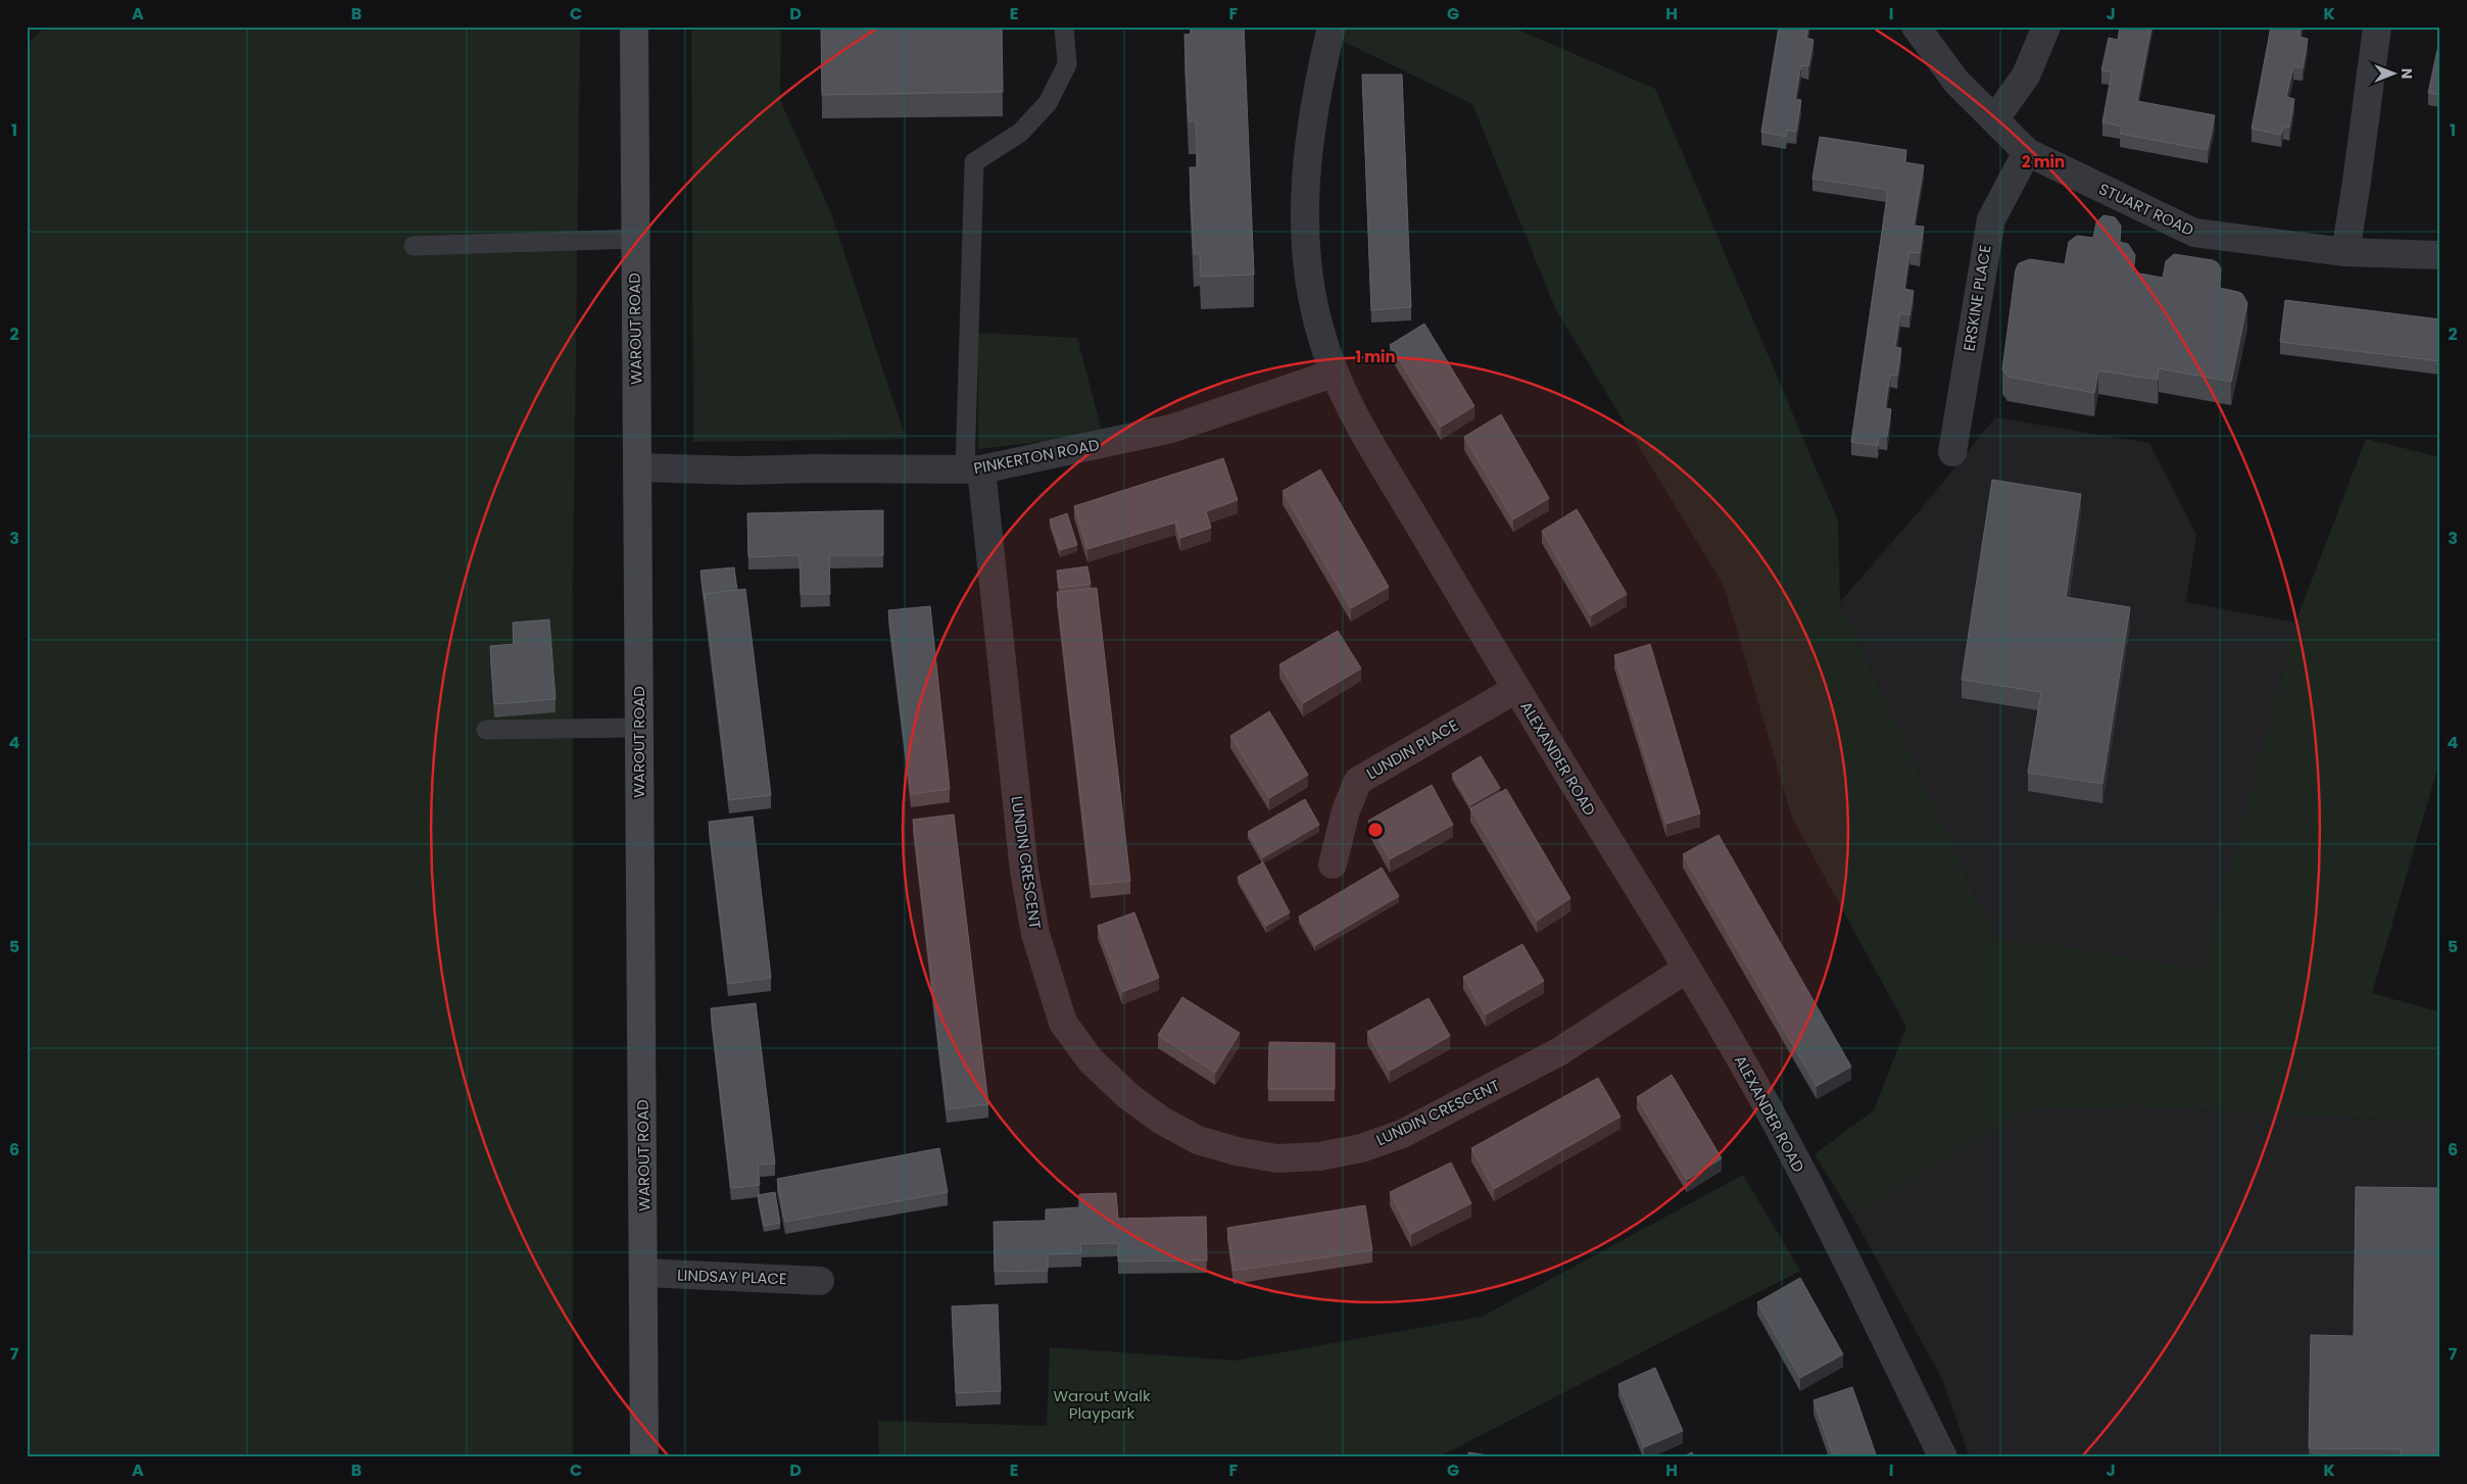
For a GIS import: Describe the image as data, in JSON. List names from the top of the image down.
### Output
{
  "streets": {
    "street": [
      "STUART ROAD",
      "ERSKINE PLACE",
      "WAROUT ROAD",
      "PINKERTON ROAD",
      "LUNDIN PLACE",
      "ALEXANDER ROAD",
      "LUNDIN CRESCENT",
      "LINDSAY PLACE"
    ]
  },
  "crossings": [
    ["STUART ROAD", "ERSKINE PLACE"],
    ["WAROUT ROAD", "PINKERTON ROAD"],
    ["WAROUT ROAD", "LINDSAY PLACE"],
    ["PINKERTON ROAD", "ALEXANDER ROAD"],
    ["PINKERTON ROAD", "LUNDIN CRESCENT"],
    ["LUNDIN PLACE", "ALEXANDER ROAD"],
    ["ALEXANDER ROAD", "LUNDIN CRESCENT"]
  ],
  "parks": ["Warout Walk Playpark"],
  "north": "right",
  "grid": {
    "columns": [
      "A",
      "B",
      "C",
      "D",
      "E",
      "F",
      "G",
      "H",
      "I",
      "J",
      "K"
    ],
    "rows": [
      "1",
      "2",
      "3",
      "4",
      "5",
      "6",
      "7"
    ]
  },
  "rings": ["2 min", "1 min"]
}
